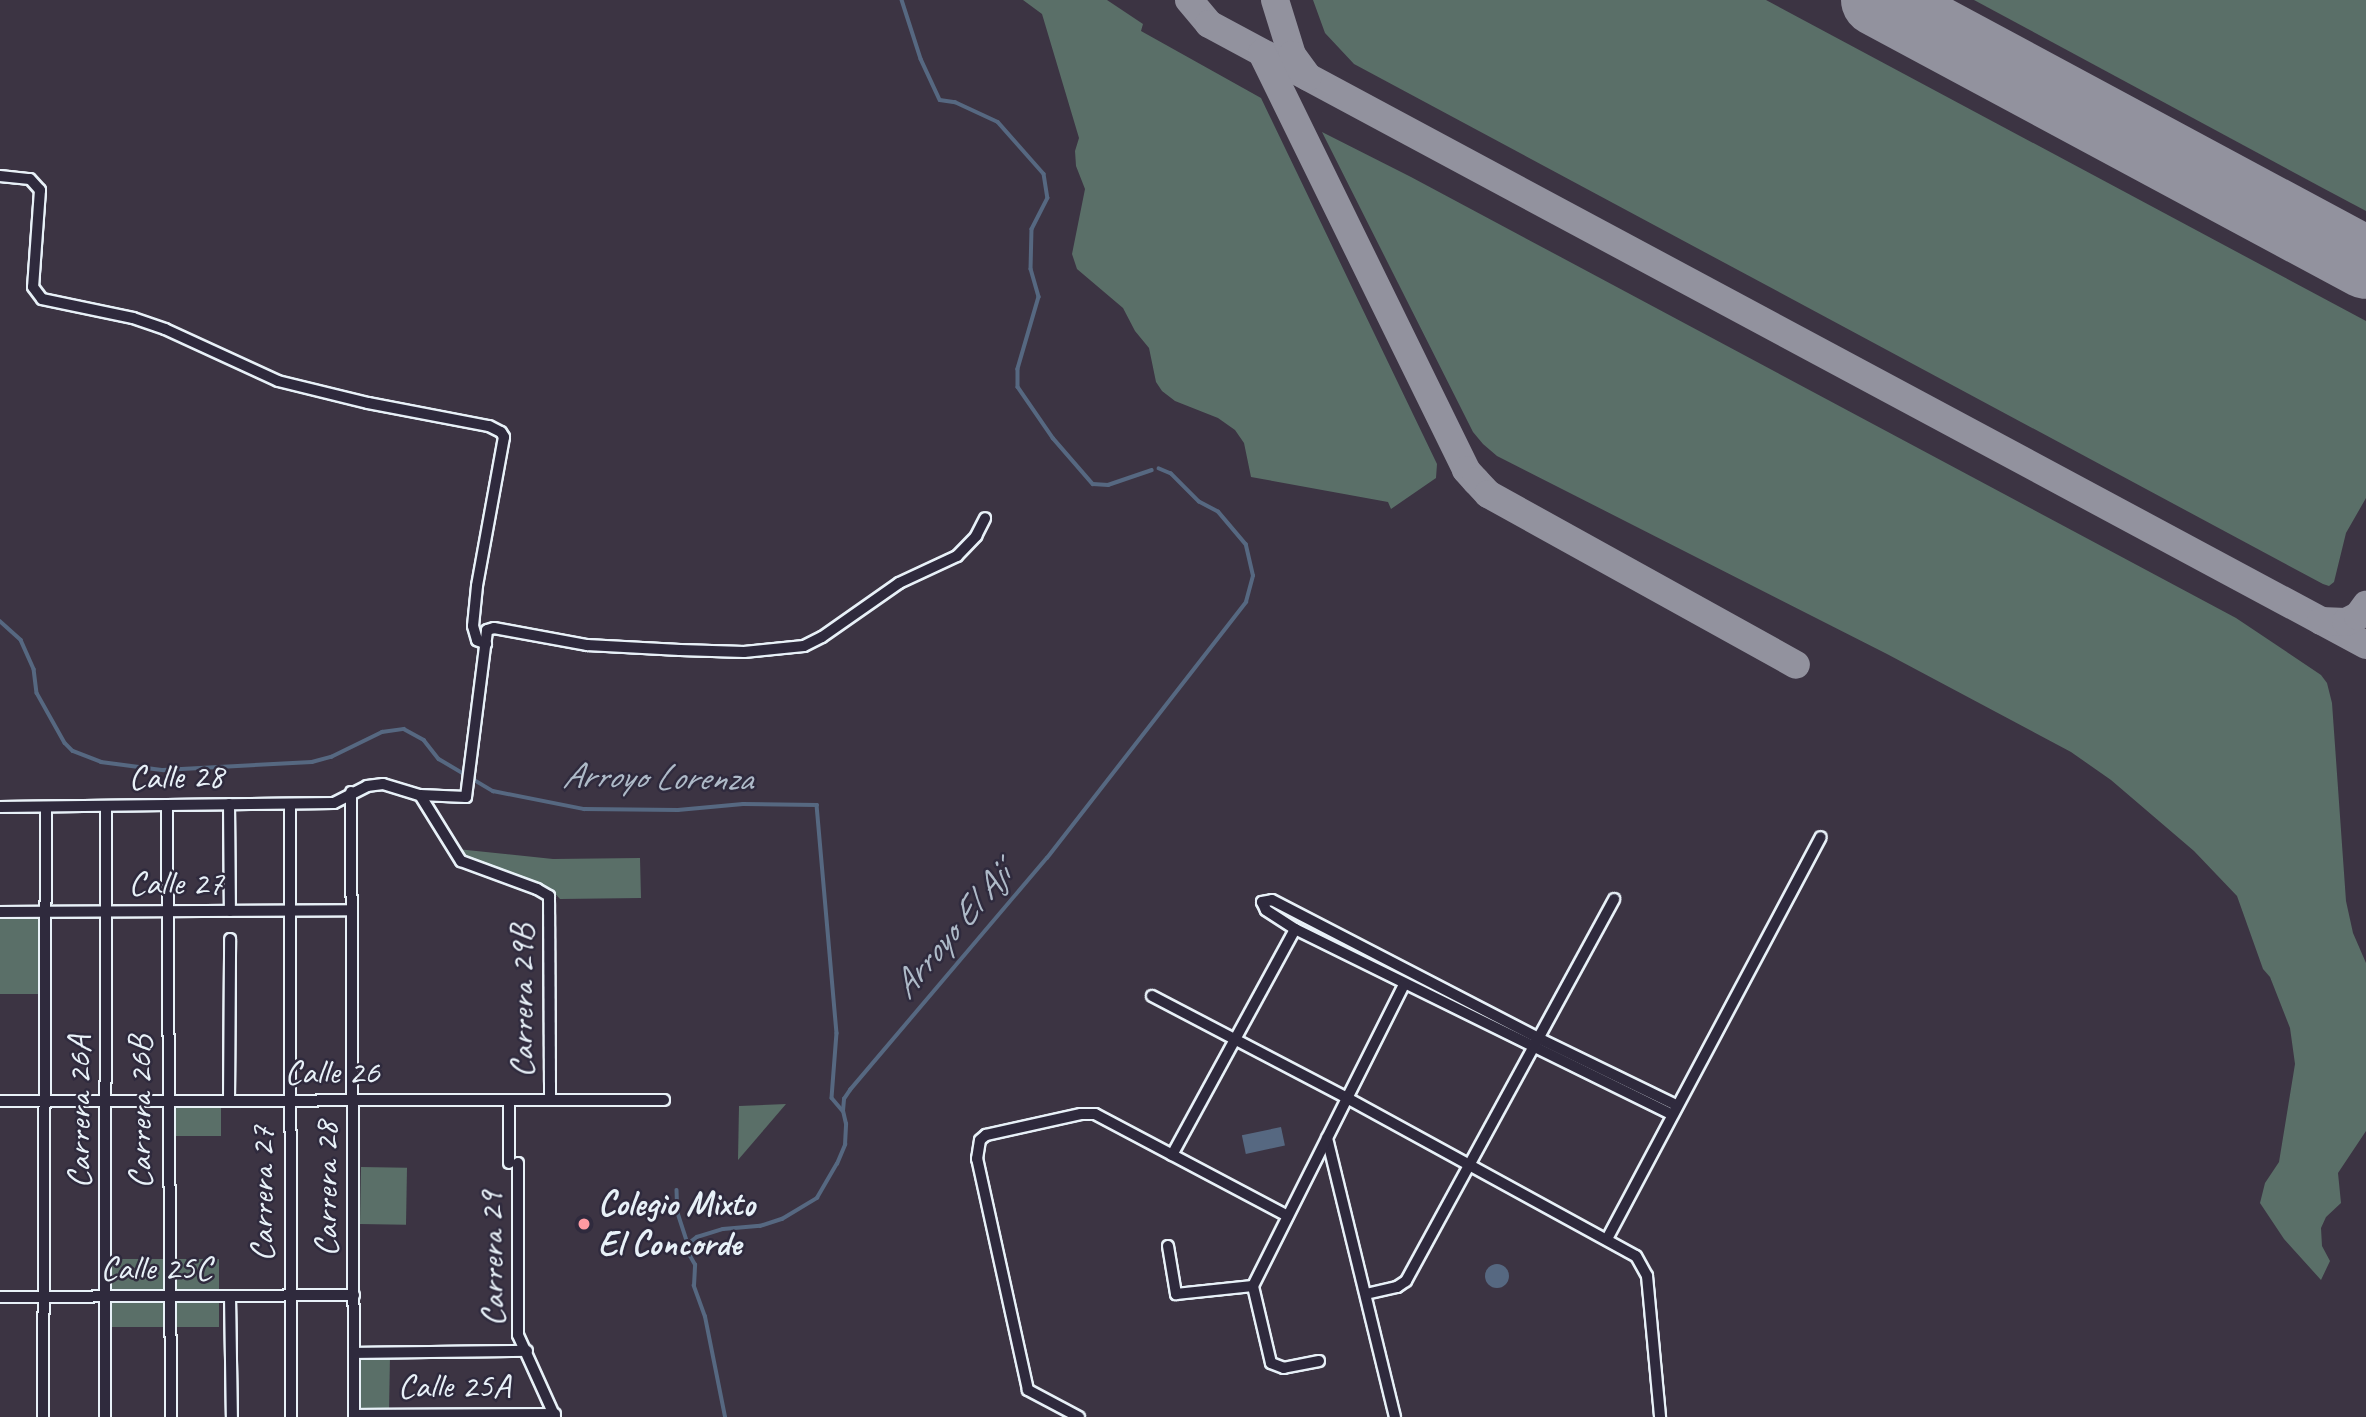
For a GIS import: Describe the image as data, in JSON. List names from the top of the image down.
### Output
{
  "streets": {
    "street": [
      "Calle 28",
      "Calle 27",
      "Carrera 29B",
      "Calle 26",
      "Carrera 26A",
      "Carrera 26B",
      "Carrera 28",
      "Carrera 27",
      "Carrera 29",
      "Calle 25C",
      "Calle 25A"
    ]
  },
  "crossings": [
    ["Calle 28", "Carrera 29B"],
    ["Calle 28", "Carrera 26A"],
    ["Calle 28", "Carrera 26B"],
    ["Calle 28", "Carrera 28"],
    ["Calle 28", "Carrera 27"],
    ["Calle 27", "Carrera 26A"],
    ["Calle 27", "Carrera 26B"],
    ["Calle 27", "Carrera 28"],
    ["Calle 27", "Carrera 27"],
    ["Carrera 29B", "Calle 26"],
    ["Calle 26", "Carrera 26A"],
    ["Calle 26", "Carrera 26B"],
    ["Calle 26", "Carrera 28"],
    ["Calle 26", "Carrera 27"],
    ["Calle 26", "Carrera 29"],
    ["Carrera 26A", "Calle 25C"],
    ["Carrera 26B", "Calle 25C"],
    ["Carrera 28", "Calle 25C"],
    ["Carrera 28", "Calle 25A"],
    ["Carrera 27", "Calle 25C"]
  ],
  "water": ["Arroyo Lorenza", "Arroyo El Ají"],
  "places": ["Colegio Mixto El Concorde"]
}
